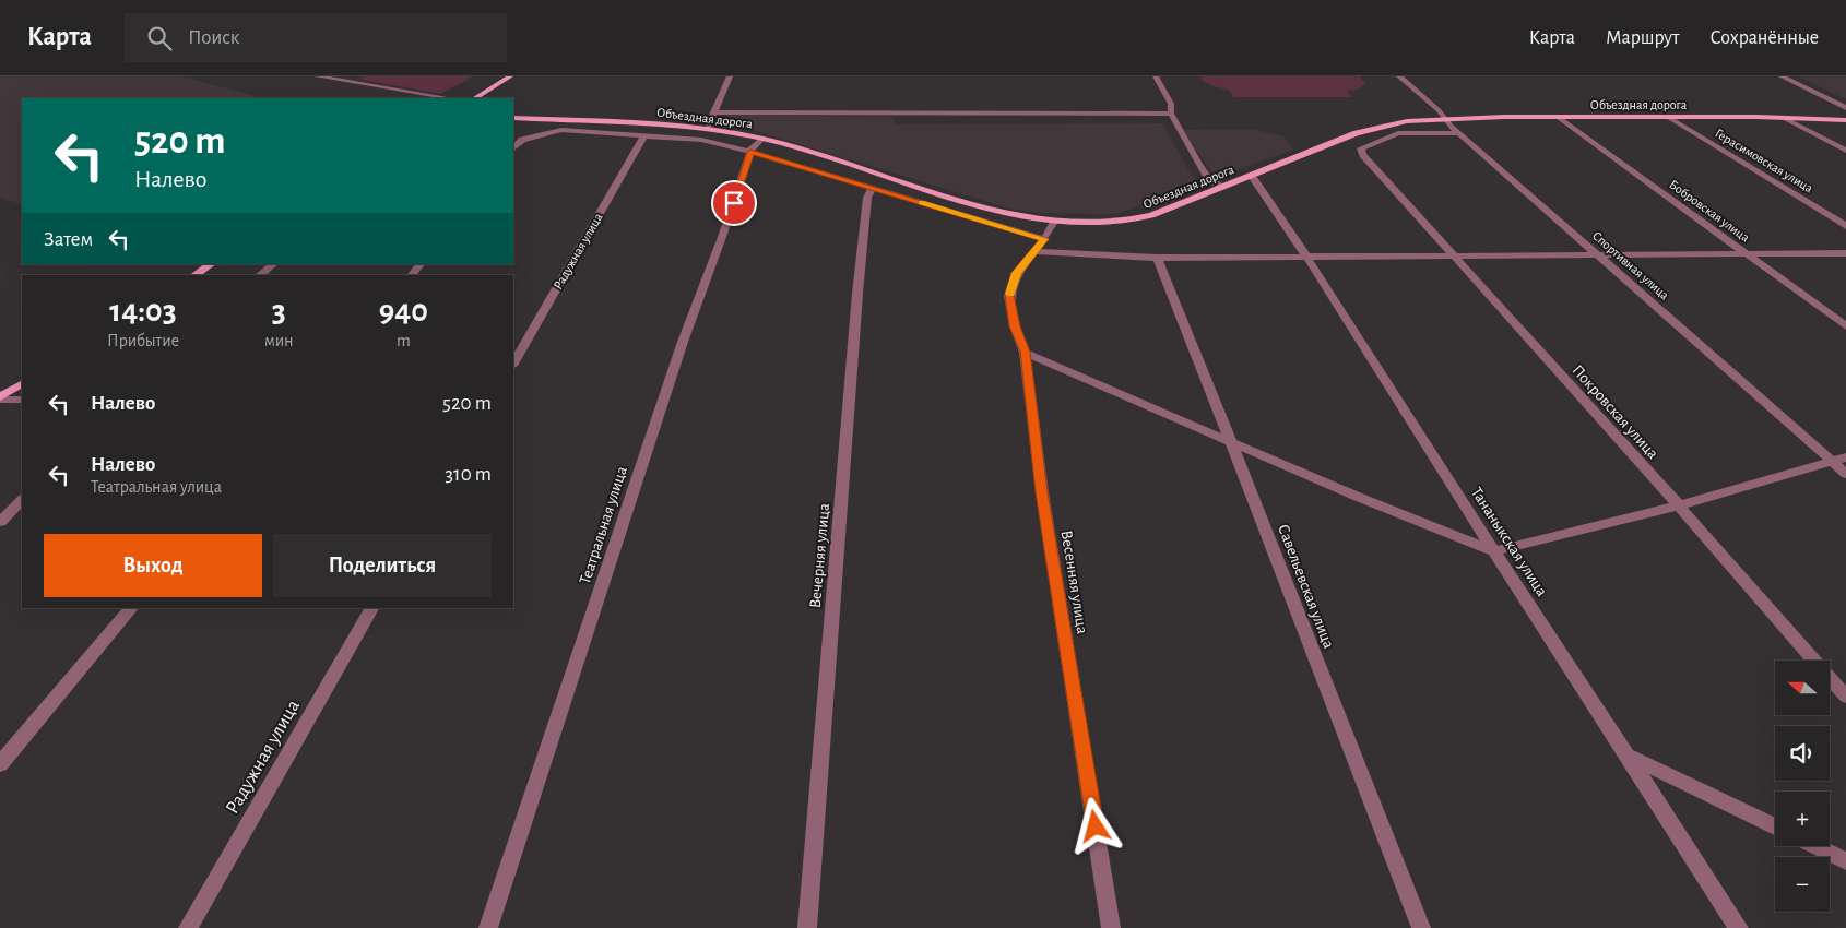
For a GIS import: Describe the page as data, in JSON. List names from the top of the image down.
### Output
{
  "streets": {
    "main road": ["Объездная дорога"],
    "street": [
      "Герасимовская улица",
      "Бобровская улица",
      "Радужная улица",
      "Спортивная улица",
      "Покровская улица",
      "Театральная улица",
      "Тананыкская улица",
      "Вечерняя улица",
      "Весенняя улица",
      "Савельевская улица"
    ]
  },
  "crossings": [
    ["Объездная дорога", "Герасимовская улица"],
    ["Объездная дорога", "Бобровская улица"],
    ["Объездная дорога", "Спортивная улица"],
    ["Объездная дорога", "Театральная улица"],
    ["Объездная дорога", "Тананыкская улица"],
    ["Объездная дорога", "Весенняя улица"],
    ["Спортивная улица", "Покровская улица"]
  ],
  "north": "left",
  "page": {
    "header": "Карта",
    "search": "Поиск",
    "nav": ["Карта", "Маршрут", "Сохранённые"],
    "turn": ["520 m", "Налево"],
    "then": "Затем",
    "eta": [
      "14:03",
      "Прибытие",
      "3",
      "мин",
      "940",
      "m"
    ],
    "list": [
      {
        "name": "Налево",
        "value": "520 m"
      },
      {
        "name": "Налево",
        "note": "Театральная улица",
        "value": "310 m"
      }
    ],
    "buttons": ["Выход", "Поделиться"],
    "map_buttons": ["+", "−"]
  }
}
